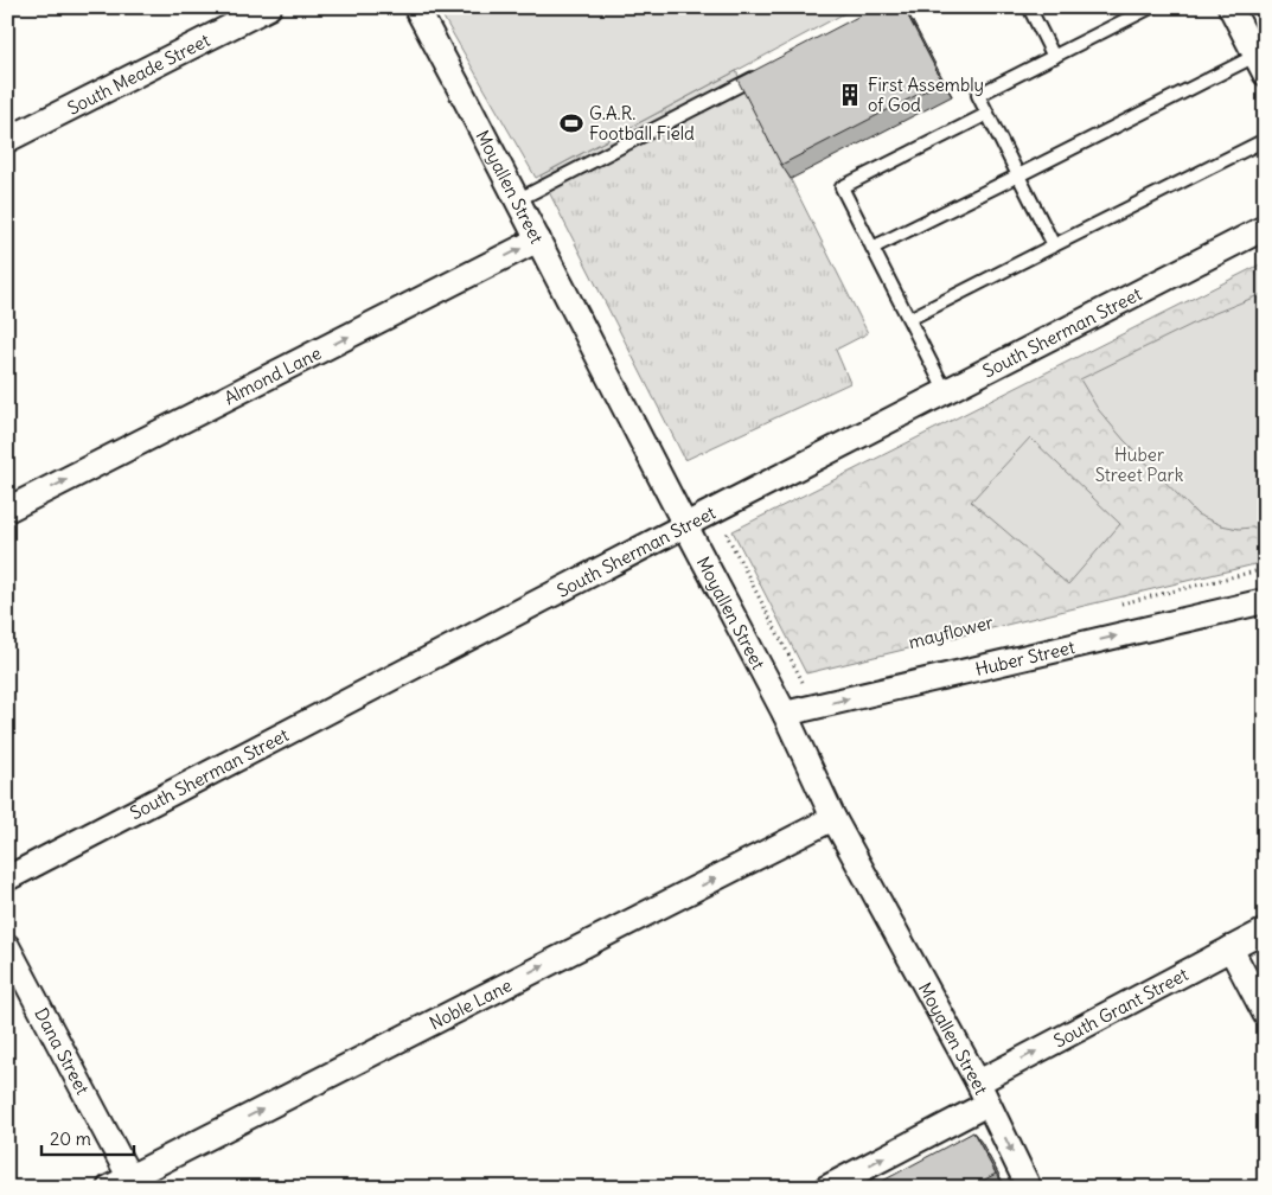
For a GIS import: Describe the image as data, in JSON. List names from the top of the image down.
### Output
{
  "streets": {
    "street": [
      "South Meade Street",
      "Moyallen Street",
      "South Sherman Street",
      "Almond Lane",
      "Huber Street",
      "Noble Lane",
      "South Grant Street",
      "Dana Street"
    ]
  },
  "crossings": [
    ["Moyallen Street", "South Sherman Street"],
    ["Moyallen Street", "Almond Lane"],
    ["Moyallen Street", "Huber Street"],
    ["Moyallen Street", "Noble Lane"],
    ["Moyallen Street", "South Grant Street"],
    ["Noble Lane", "Dana Street"]
  ],
  "one_way": [
    "Almond Lane",
    "Huber Street",
    "Noble Lane",
    "South Grant Street"
  ],
  "parks": ["Huber Street Park"],
  "places": {
    "building": ["First Assembly of God"],
    "sports": ["G.A.R. Football Field"]
  },
  "scale_bar": "20 m"
}
